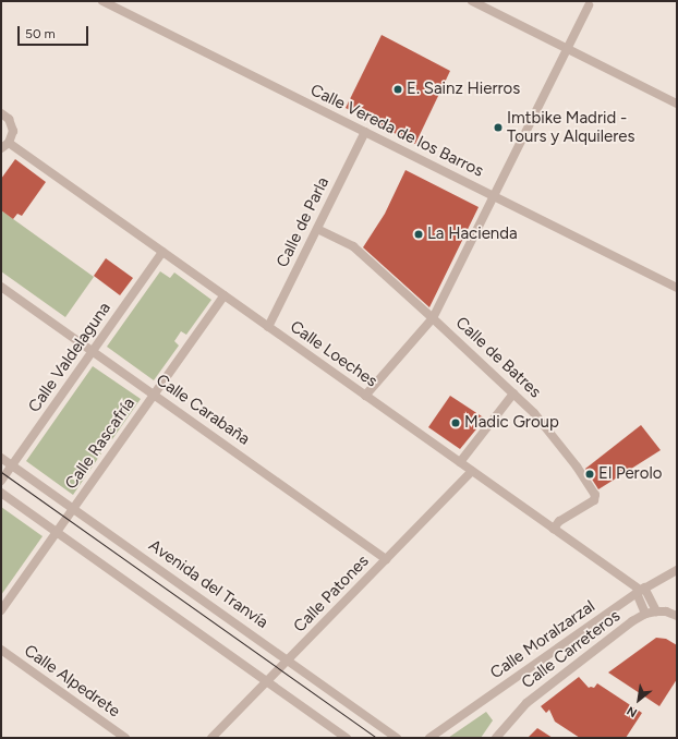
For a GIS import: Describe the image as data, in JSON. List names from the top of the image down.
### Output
{
  "streets": {
    "street": [
      "Calle Vereda de los Barros",
      "Calle de Parla",
      "Calle Loeches",
      "Calle Valdelaguna",
      "Calle de Batres",
      "Calle Carabaña",
      "Calle Rascafría",
      "Avenida del Tranvía",
      "Calle Patones",
      "Calle Moralzarzal",
      "Calle Carreteros",
      "Calle Alpedrete"
    ]
  },
  "crossings": [
    ["Calle Vereda de los Barros", "Calle de Parla"],
    ["Calle de Parla", "Calle Loeches"],
    ["Calle de Parla", "Calle de Batres"],
    ["Calle Loeches", "Calle Valdelaguna"],
    ["Calle Loeches", "Calle de Batres"],
    ["Calle Loeches", "Calle Rascafría"],
    ["Calle Loeches", "Calle Patones"],
    ["Calle Loeches", "Calle Moralzarzal"],
    ["Calle Loeches", "Calle Carreteros"],
    ["Calle Valdelaguna", "Calle Carabaña"],
    ["Calle Valdelaguna", "Avenida del Tranvía"],
    ["Calle Carabaña", "Calle Rascafría"],
    ["Calle Carabaña", "Calle Patones"],
    ["Calle Rascafría", "Avenida del Tranvía"],
    ["Avenida del Tranvía", "Calle Patones"]
  ],
  "places": [
    "E. Sainz Hierros",
    "Imtbike Madrid - Tours y Alquileres",
    "La Hacienda",
    "Madic Group",
    "El Perolo"
  ],
  "scale_bar": "50 m",
  "north": "bottom left"
}
